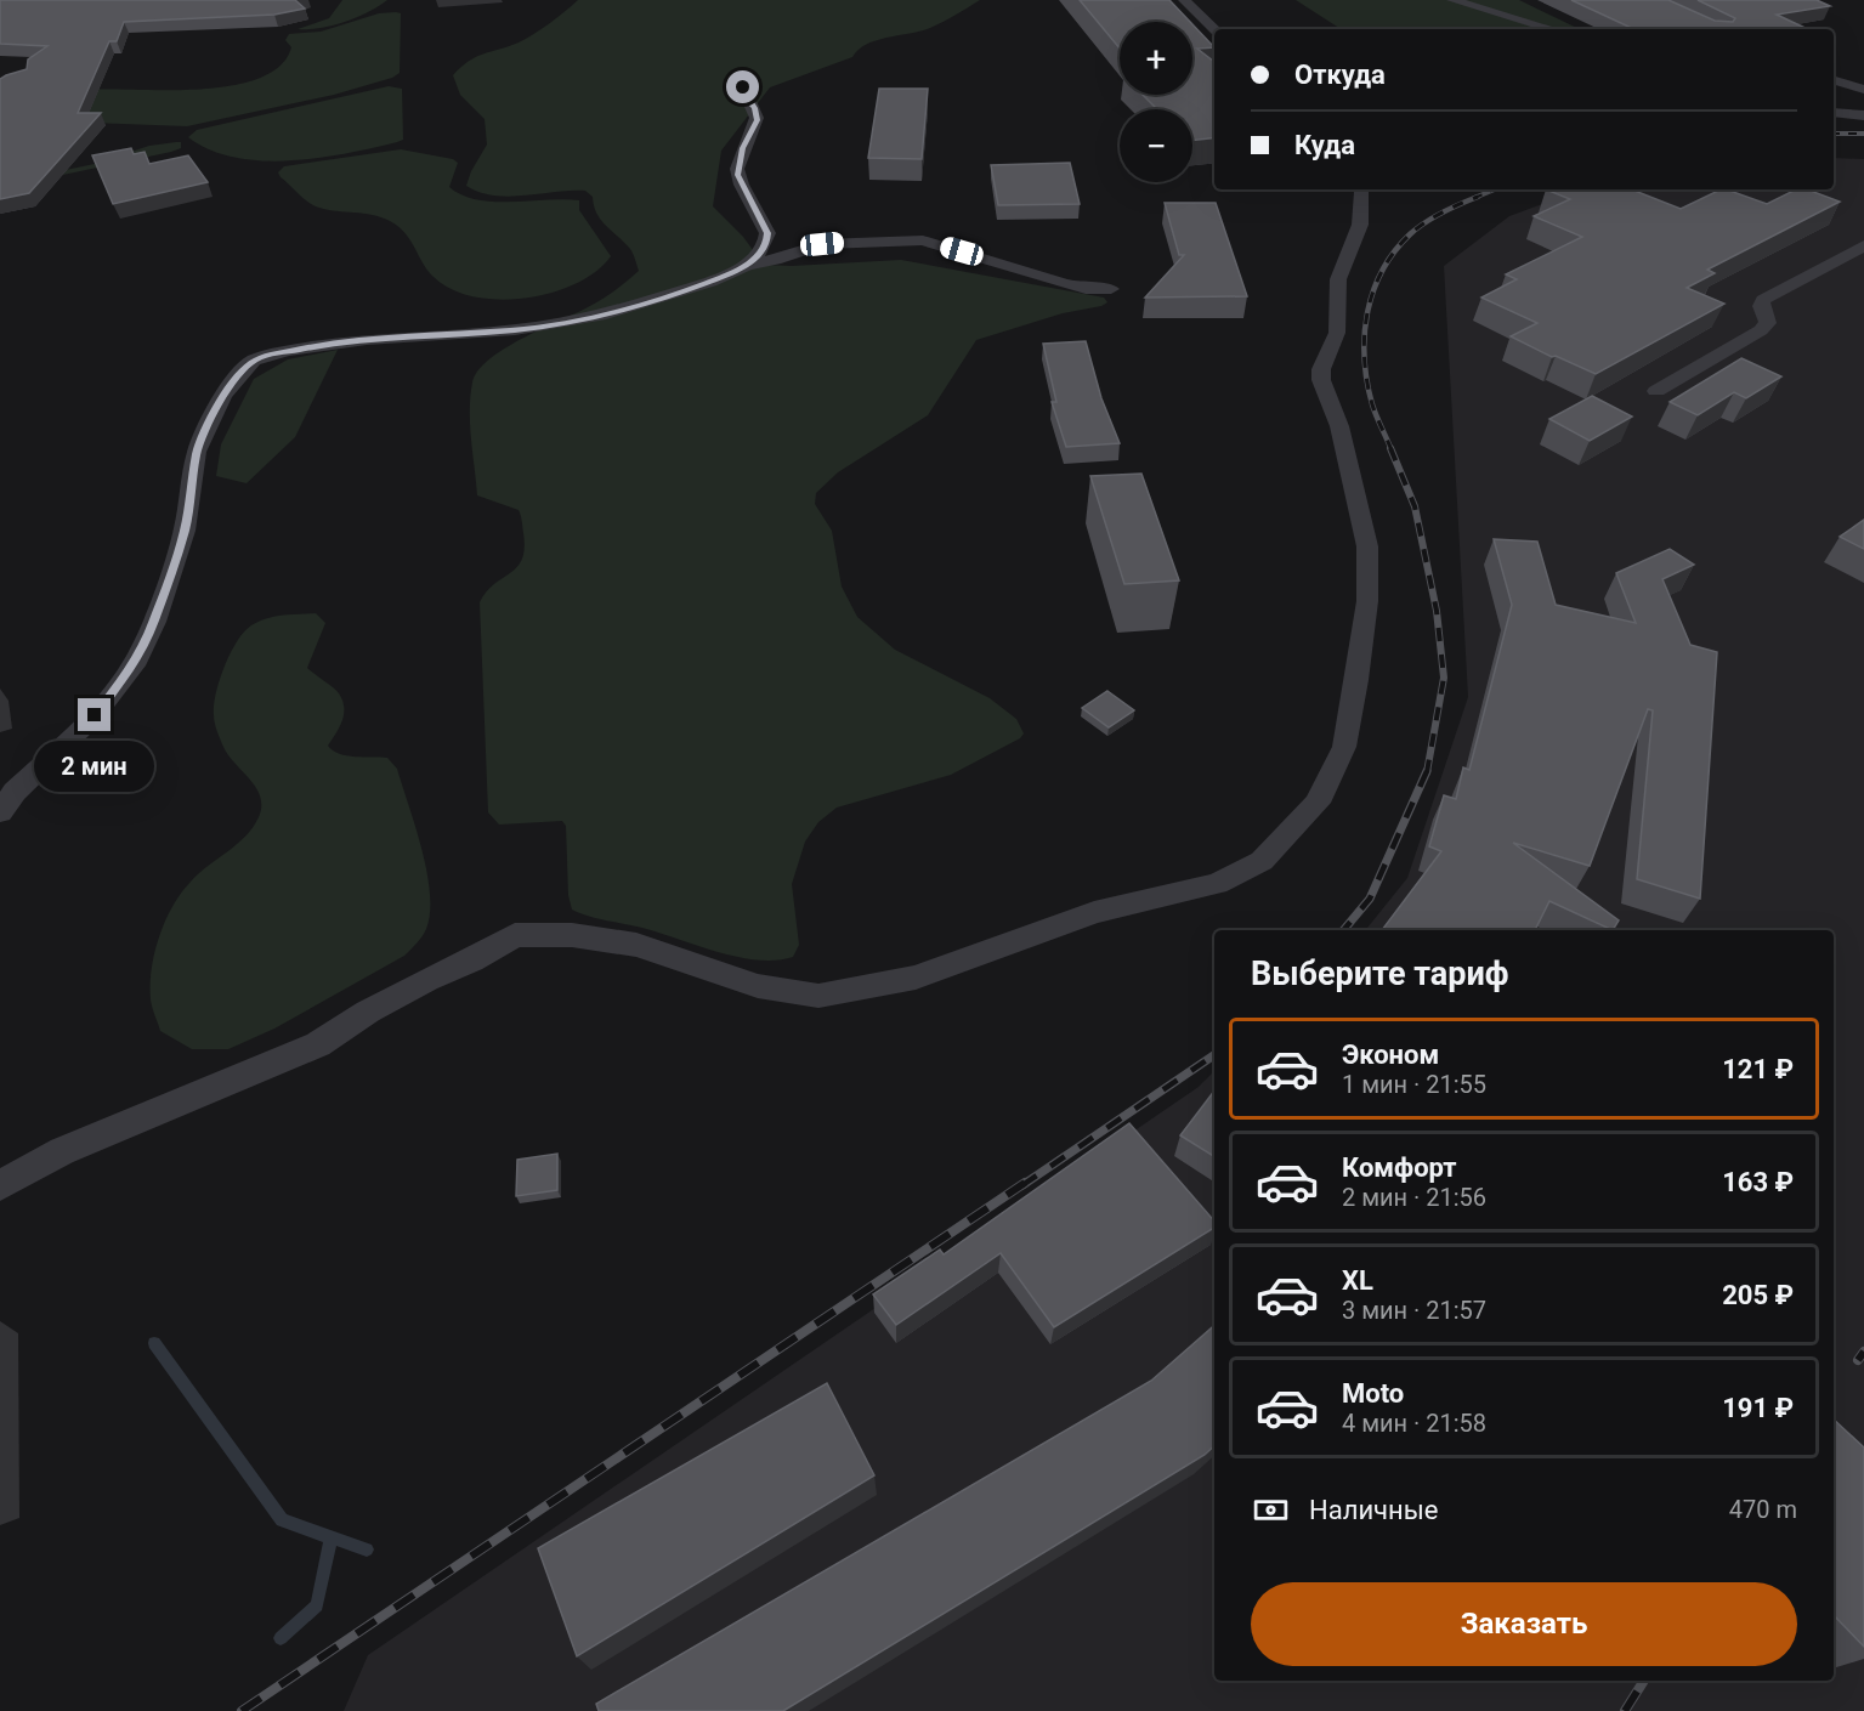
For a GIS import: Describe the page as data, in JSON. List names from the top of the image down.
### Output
{
  "page": {
    "map_buttons": ["+", "−"],
    "banner": ["Откуда", "Куда"],
    "bubble": "2 мин",
    "heading": "Выберите тариф",
    "list": [
      {
        "name": "Эконом",
        "note": "1 мин · 21:55",
        "value": "121 ₽"
      },
      {
        "name": "Комфорт",
        "note": "2 мин · 21:56",
        "value": "163 ₽"
      },
      {
        "name": "XL",
        "note": "3 мин · 21:57",
        "value": "205 ₽"
      },
      {
        "name": "Moto",
        "note": "4 мин · 21:58",
        "value": "191 ₽"
      }
    ],
    "pay": ["Наличные", "470 m"],
    "buttons": "Заказать"
  }
}
